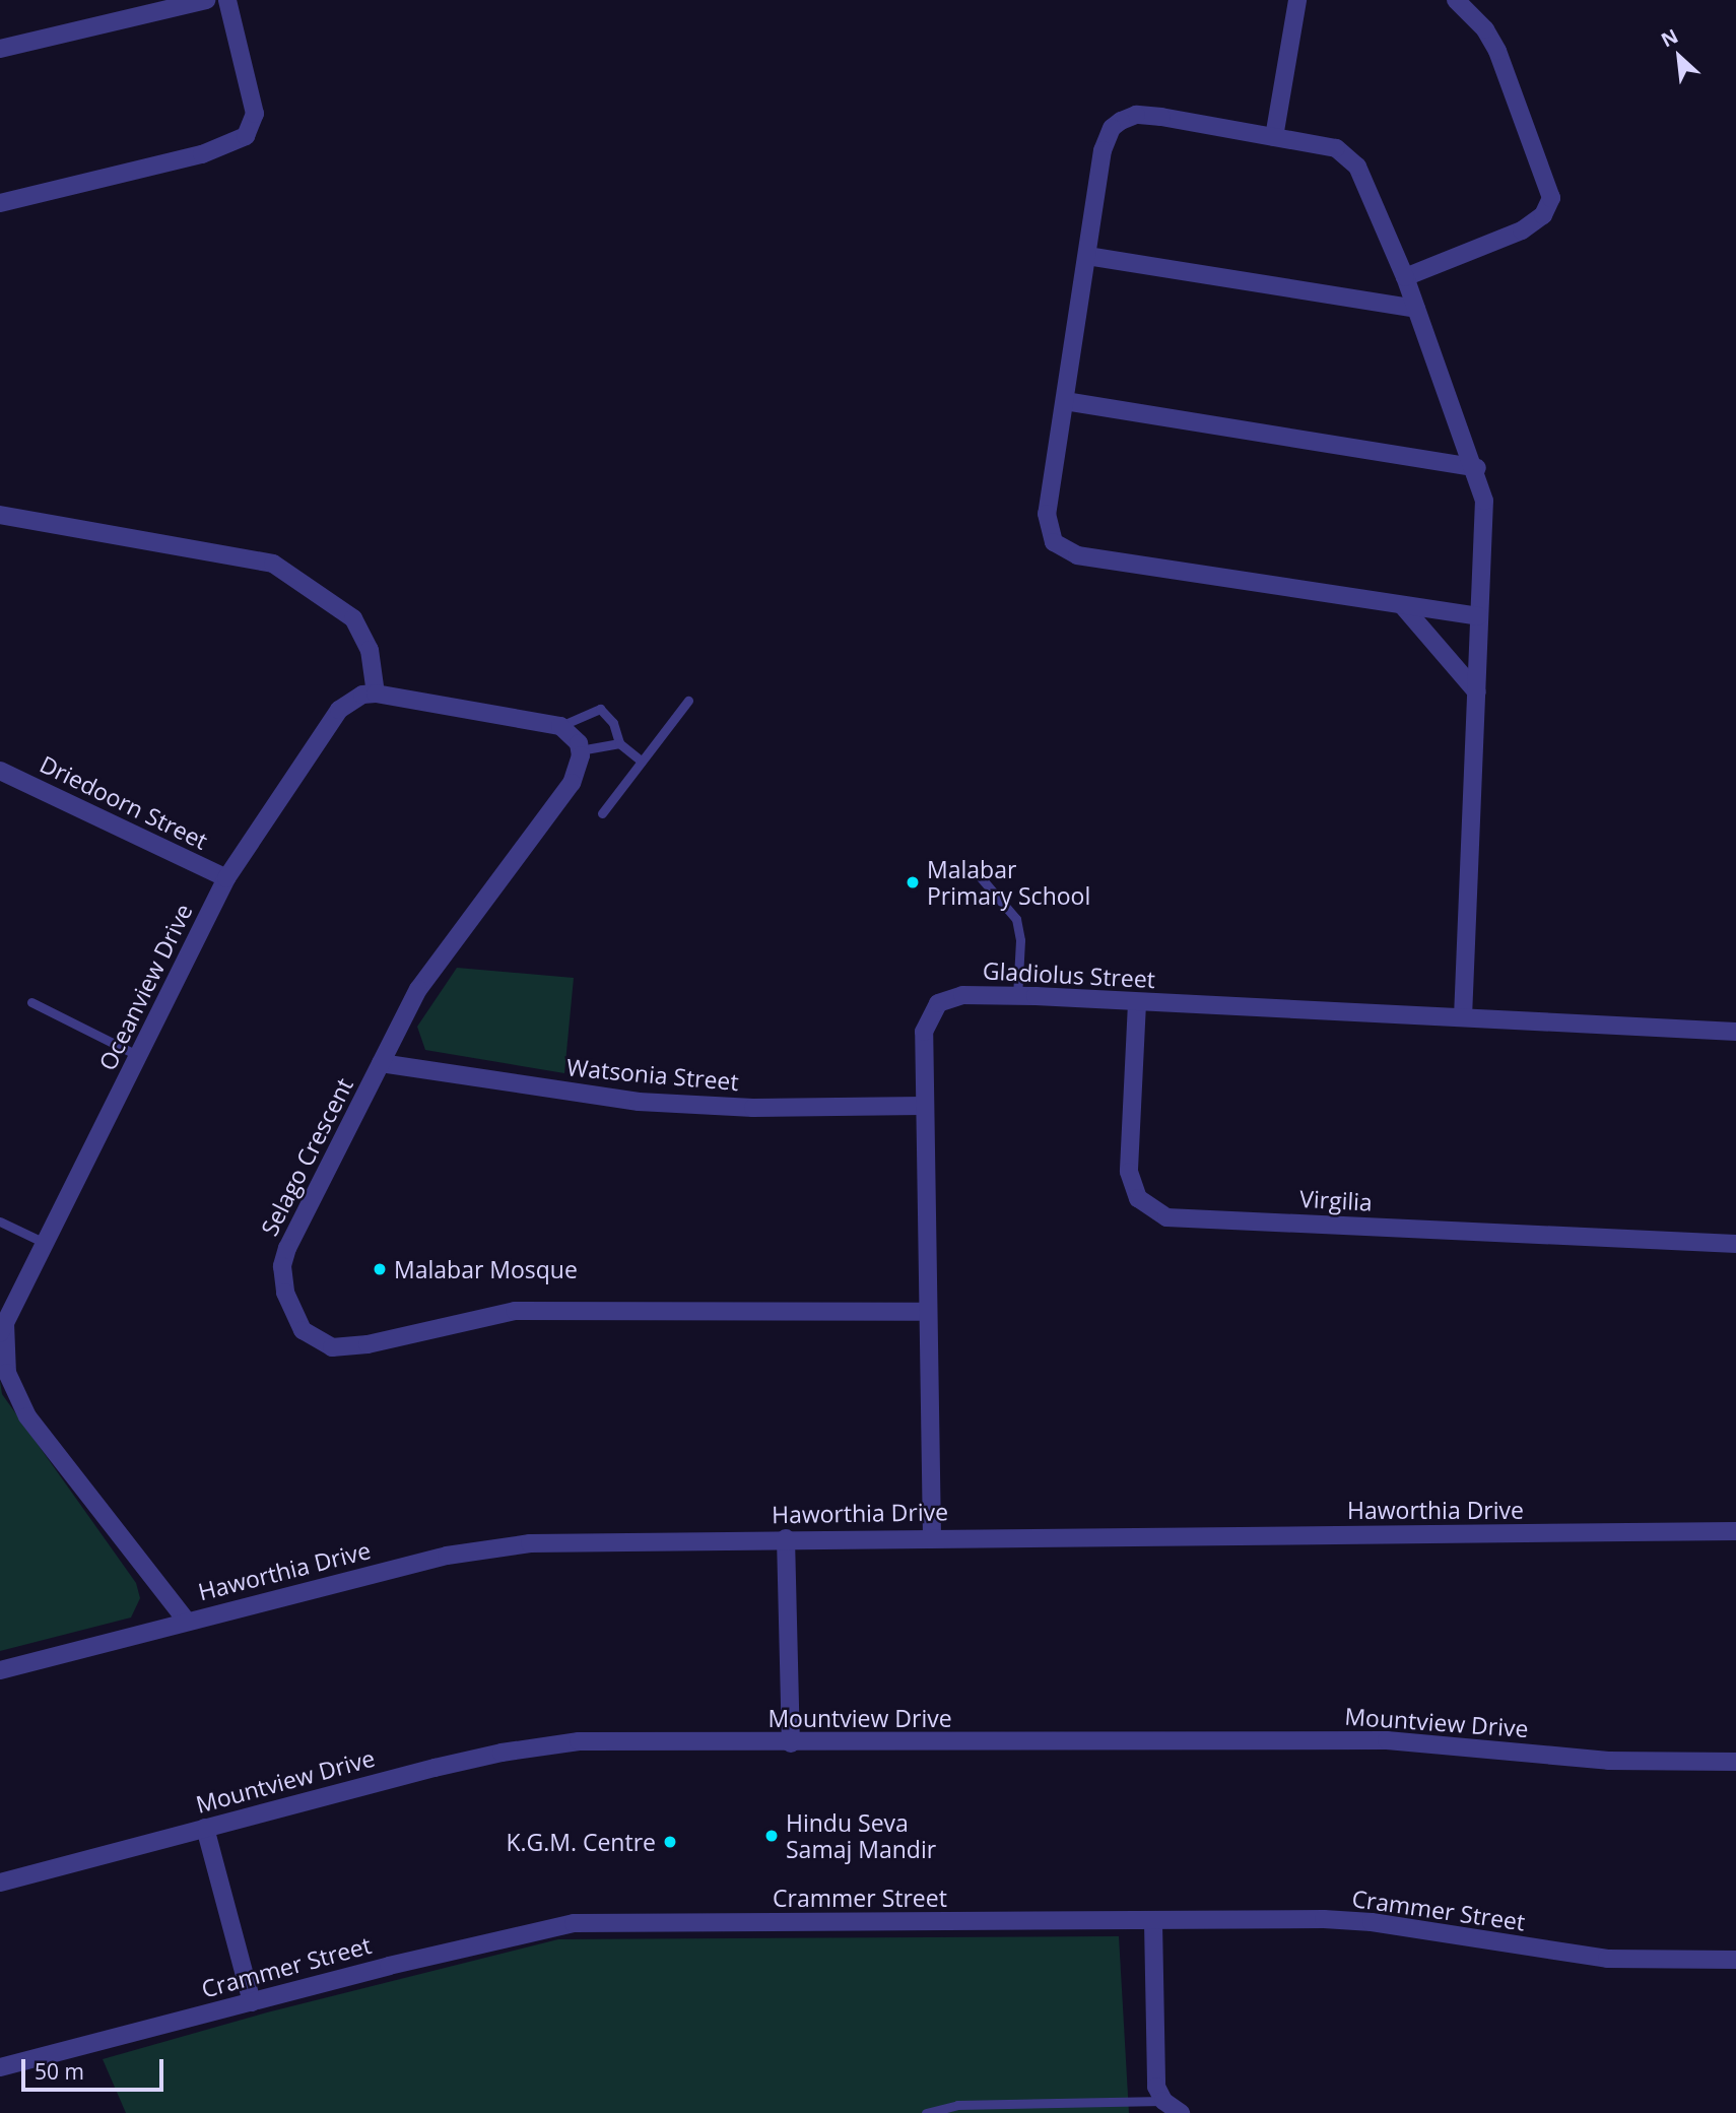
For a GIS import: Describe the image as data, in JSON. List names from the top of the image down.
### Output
{
  "streets": {
    "street": [
      "Driedoorn Street",
      "Gladiolus Street",
      "Oceanview Drive",
      "Watsonia Street",
      "Selago Crescent",
      "Virgilia",
      "Haworthia Drive",
      "Mountview Drive",
      "Crammer Street"
    ]
  },
  "crossings": [
    ["Driedoorn Street", "Oceanview Drive"],
    ["Gladiolus Street", "Watsonia Street"],
    ["Gladiolus Street", "Selago Crescent"],
    ["Gladiolus Street", "Virgilia"],
    ["Gladiolus Street", "Haworthia Drive"],
    ["Oceanview Drive", "Haworthia Drive"],
    ["Watsonia Street", "Selago Crescent"]
  ],
  "places": [
    "Malabar Primary School",
    "Malabar Mosque",
    "Hindu Seva Samaj Mandir",
    "K.G.M. Centre"
  ],
  "scale_bar": "50 m",
  "north": "top left"
}
